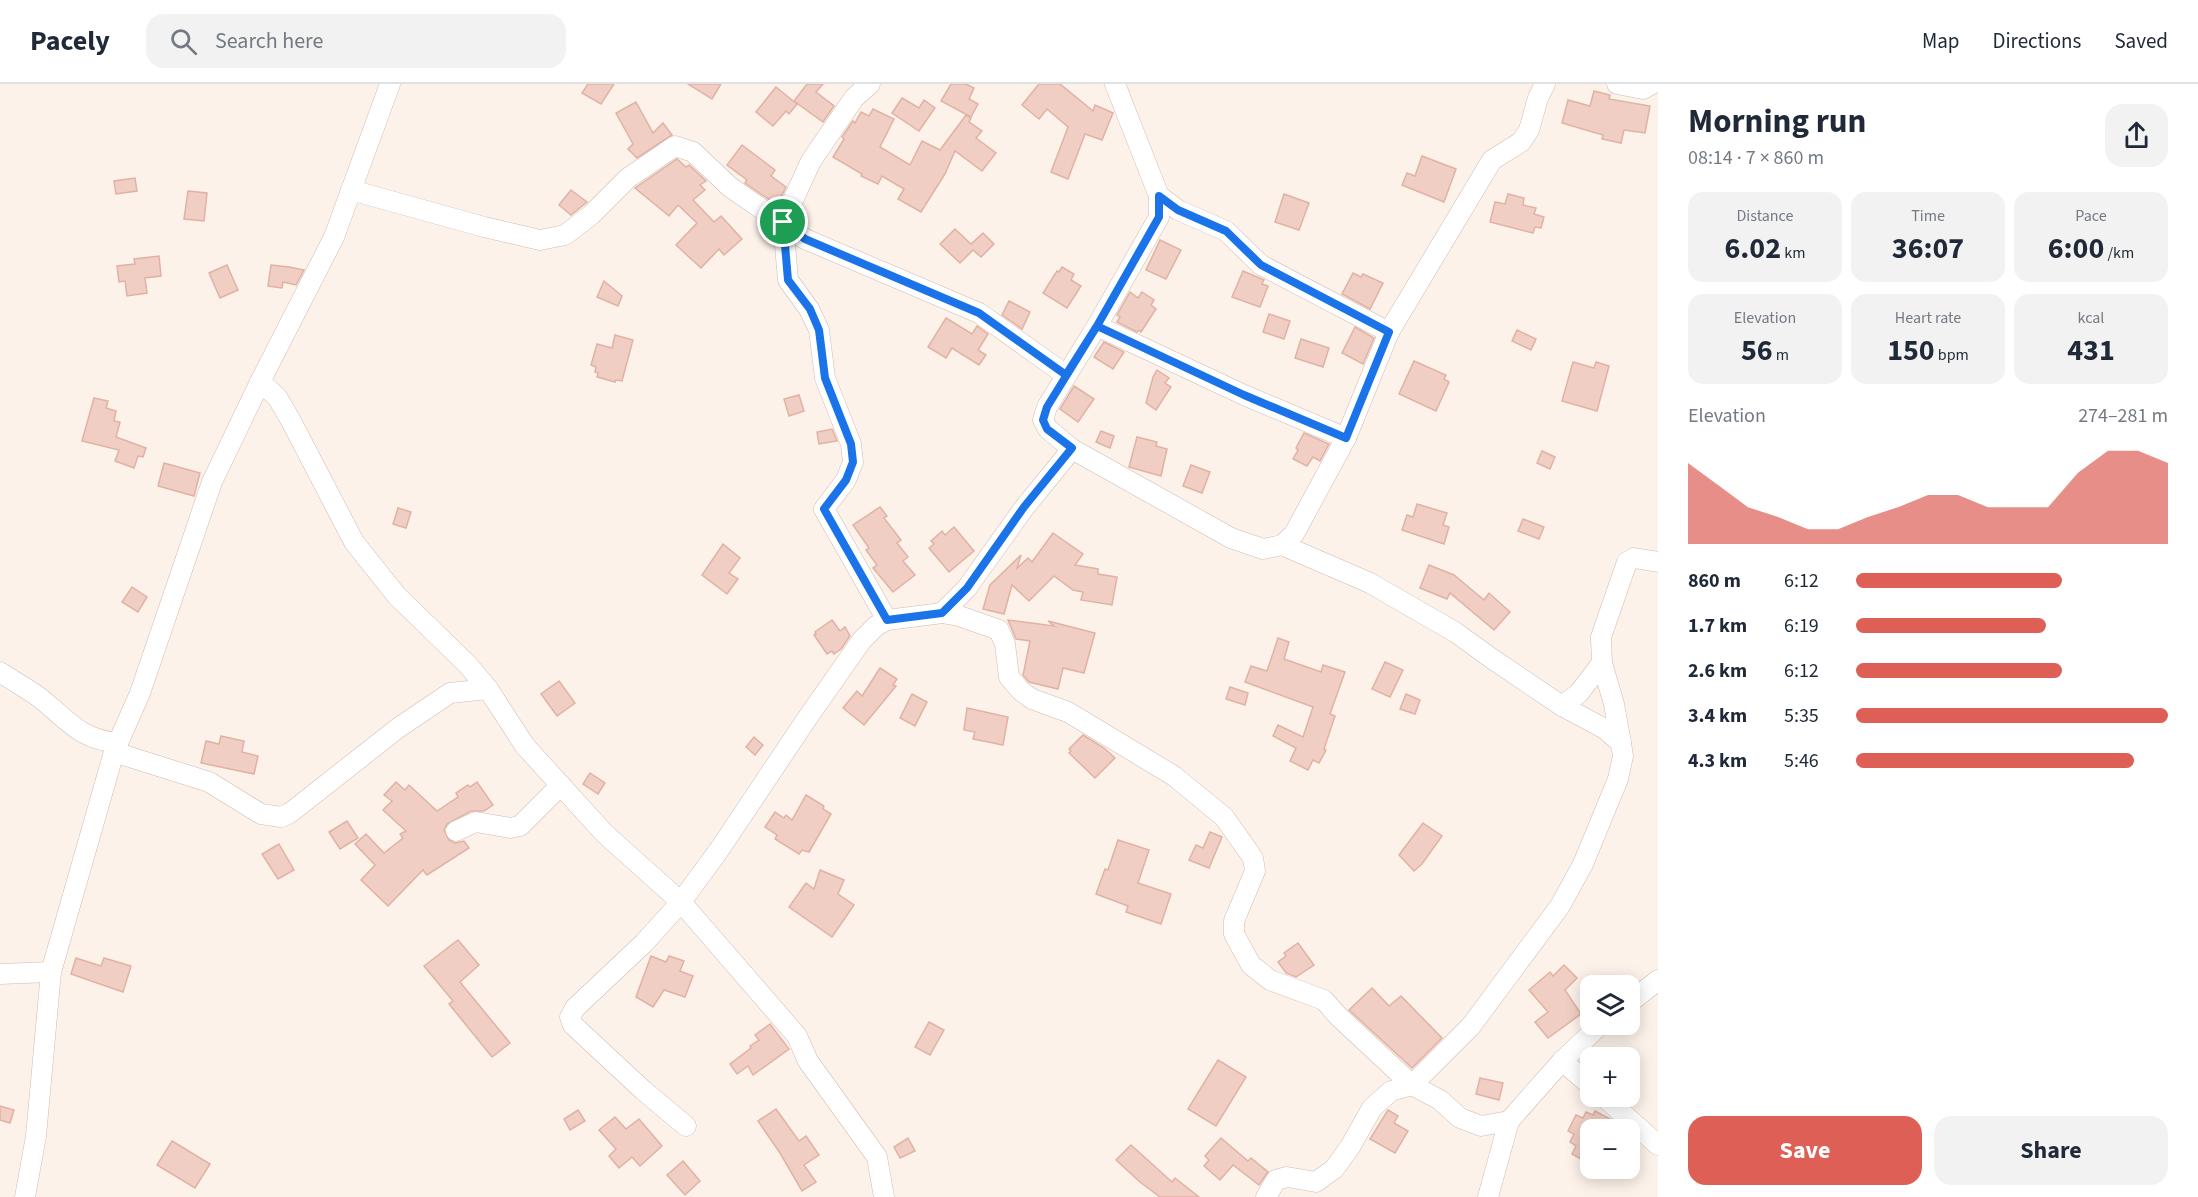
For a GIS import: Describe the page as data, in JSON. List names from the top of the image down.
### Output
{
  "page": {
    "header": "Pacely",
    "search": "Search here",
    "nav": ["Map", "Directions", "Saved"],
    "heading": ["Morning run", "08:14 · 7 × 860 m"],
    "stats": [
      ["Distance", "6.02 km"],
      ["Time", "36:07"],
      ["Pace", "6:00 /km"],
      ["Elevation", "56 m"],
      ["Heart rate", "150 bpm"],
      ["kcal", "431"]
    ],
    "chart": ["Elevation", "274–281 m"],
    "list": [
      {
        "name": "860 m",
        "note": "6:12"
      },
      {
        "name": "1.7 km",
        "note": "6:19"
      },
      {
        "name": "2.6 km",
        "note": "6:12"
      },
      {
        "name": "3.4 km",
        "note": "5:35"
      },
      {
        "name": "4.3 km",
        "note": "5:46"
      }
    ],
    "map_buttons": ["+", "−"],
    "buttons": ["Save", "Share"]
  }
}
